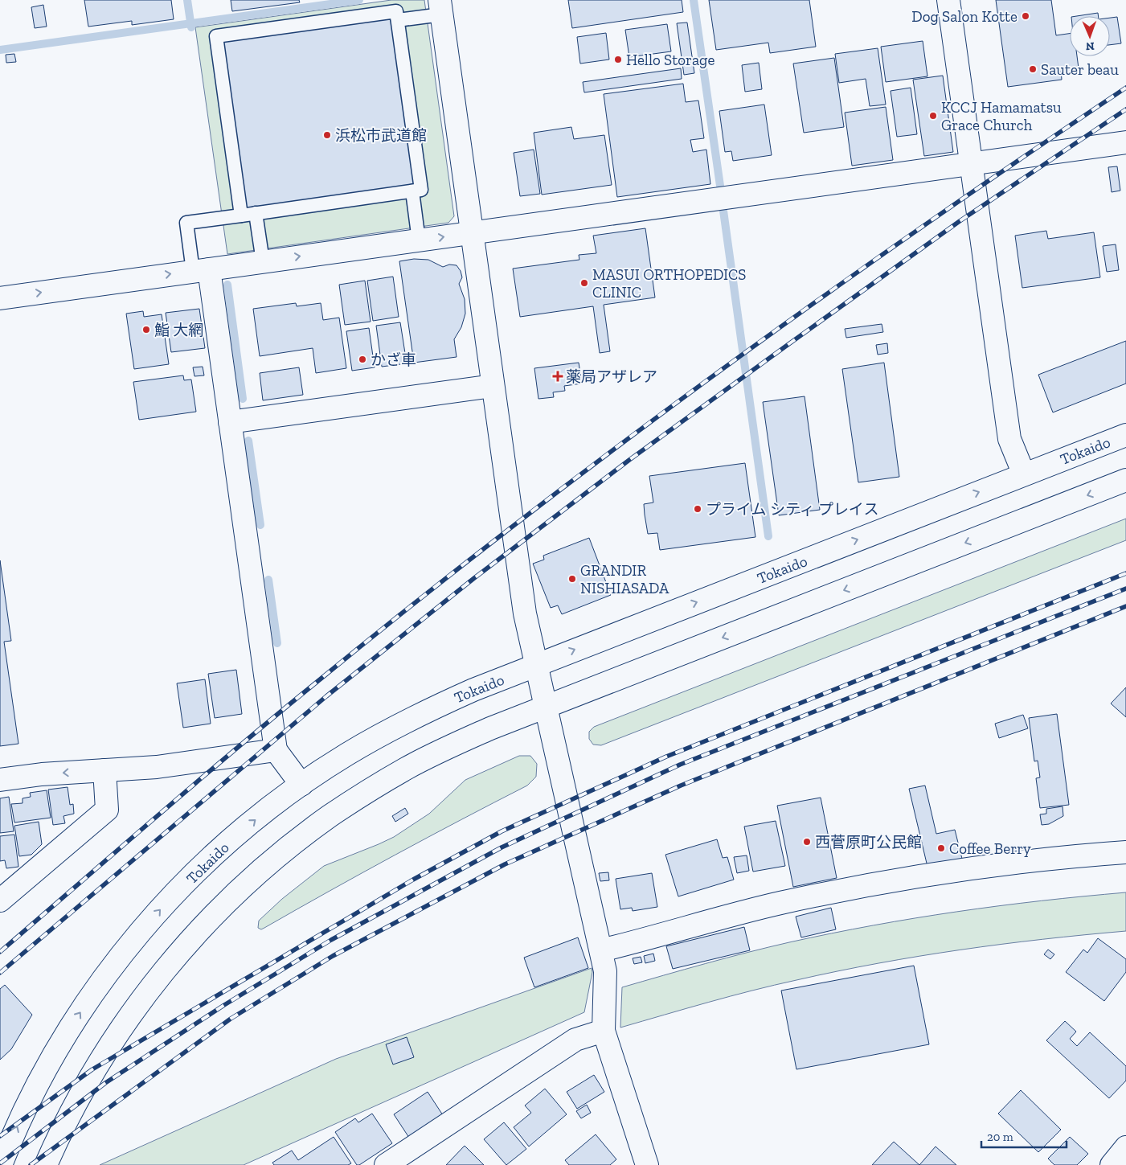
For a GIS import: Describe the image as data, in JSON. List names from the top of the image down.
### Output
{
  "streets": {
    "main road": ["Tokaido"]
  },
  "places": {
    "other": [
      "Dog Salon Kotte",
      "Hello Storage",
      "Sauter beau",
      "KCCJ Hamamatsu Grace Church",
      "浜松市武道館",
      "MASUI ORTHOPEDICS CLINIC",
      "鮨 大網",
      "かざ車",
      "プライム シティ プレイス",
      "GRANDIR NISHIASADA",
      "西菅原町公民館",
      "Coffee Berry"
    ],
    "health": ["薬局アザレア"]
  },
  "scale_bar": "20 m",
  "north": "bottom"
}
